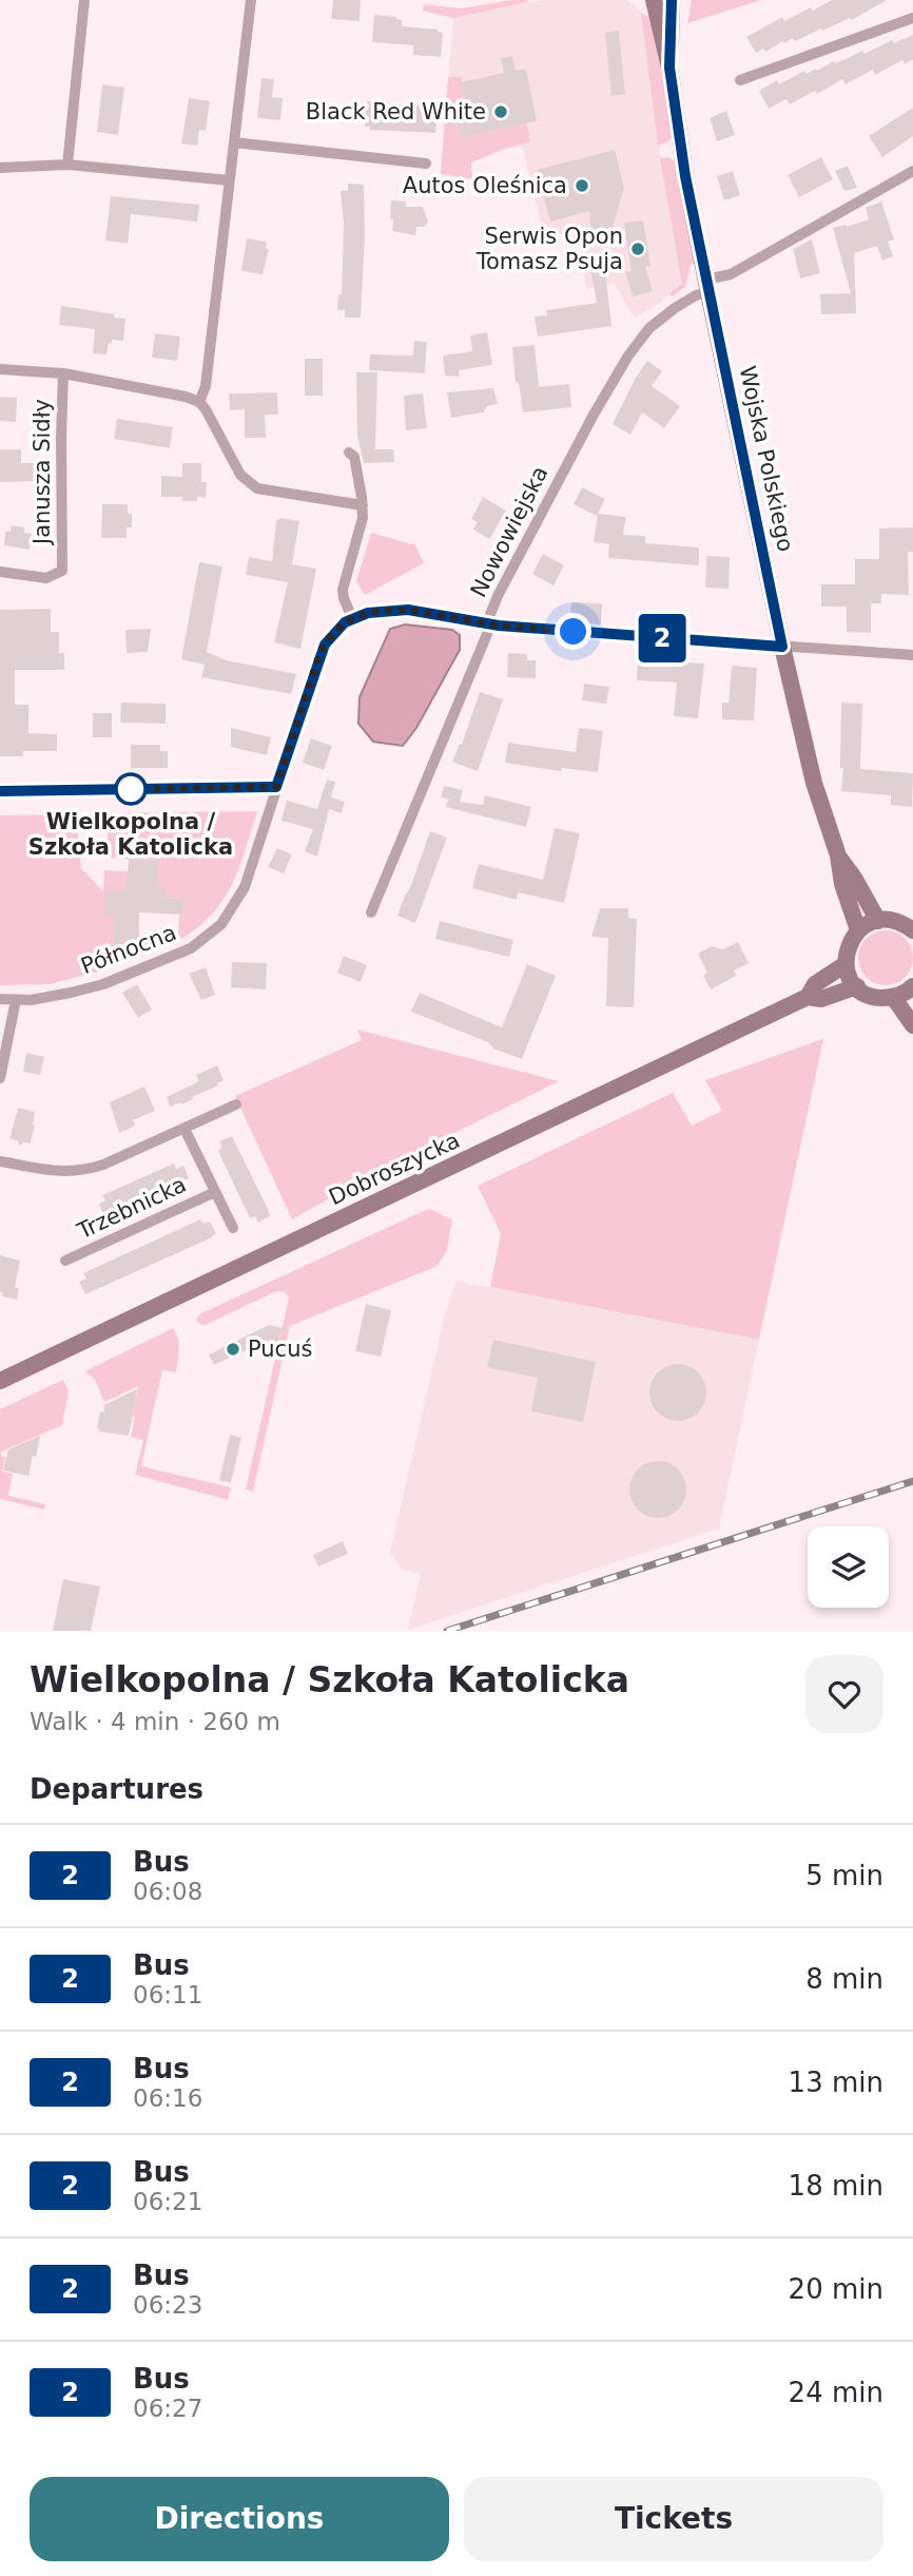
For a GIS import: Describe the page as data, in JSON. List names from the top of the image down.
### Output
{
  "streets": {
    "main road": ["Wojska Polskiego", "Dobroszycka"],
    "street": [
      "Janusza Sidły",
      "Nowowiejska",
      "Północna",
      "Trzebnicka"
    ]
  },
  "crossings": [
    ["Wojska Polskiego", "Nowowiejska"]
  ],
  "places": [
    "Black Red White",
    "Autos Oleśnica",
    "Serwis Opon Tomasz Psuja",
    "Wielkopolna / Szkoła Katolicka",
    "Pucuś"
  ],
  "lines": ["bus line 2"],
  "page": {
    "on_map": "2",
    "heading": [
      ["Wielkopolna / Szkoła Katolicka", "Walk · 4 min · 260 m"],
      "Departures"
    ],
    "list": [
      {
        "mark": "2",
        "name": "Bus",
        "note": "06:08",
        "value": "5 min"
      },
      {
        "mark": "2",
        "name": "Bus",
        "note": "06:11",
        "value": "8 min"
      },
      {
        "mark": "2",
        "name": "Bus",
        "note": "06:16",
        "value": "13 min"
      },
      {
        "mark": "2",
        "name": "Bus",
        "note": "06:21",
        "value": "18 min"
      },
      {
        "mark": "2",
        "name": "Bus",
        "note": "06:23",
        "value": "20 min"
      },
      {
        "mark": "2",
        "name": "Bus",
        "note": "06:27",
        "value": "24 min"
      }
    ],
    "buttons": ["Directions", "Tickets"]
  }
}
